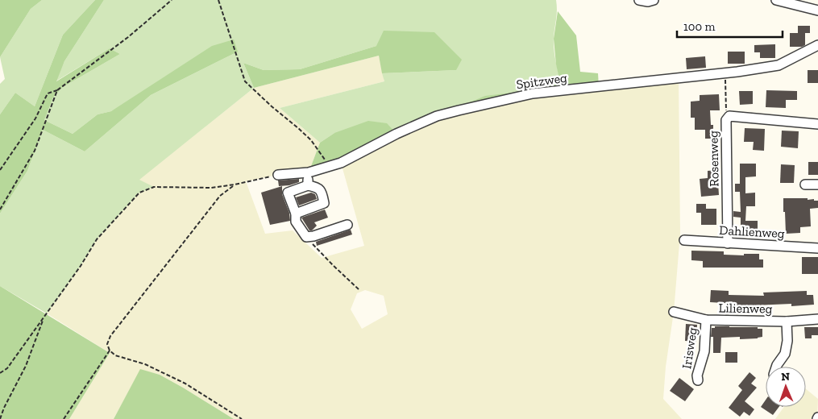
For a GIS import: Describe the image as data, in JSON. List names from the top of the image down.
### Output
{
  "streets": {
    "street": [
      "Spitzweg",
      "Rosenweg",
      "Dahlienweg",
      "Lilienweg",
      "Irisweg"
    ]
  },
  "crossings": [
    ["Rosenweg", "Dahlienweg"],
    ["Lilienweg", "Irisweg"]
  ],
  "scale_bar": "100 m",
  "north": "top"
}
